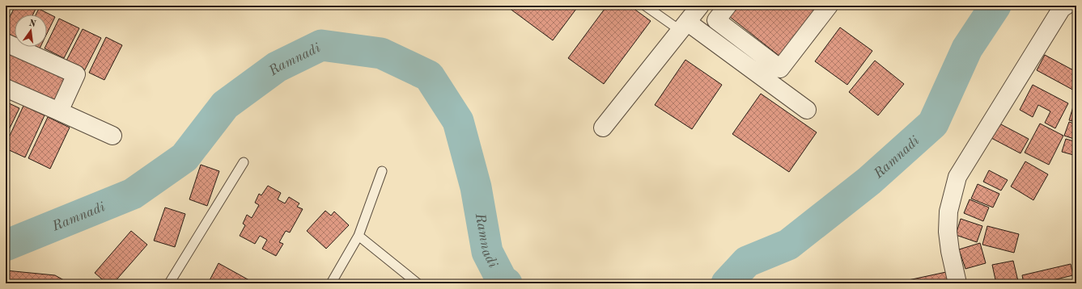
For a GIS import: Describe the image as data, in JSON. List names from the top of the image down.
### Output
{
  "water": ["Ramnadi"],
  "north": "top"
}
